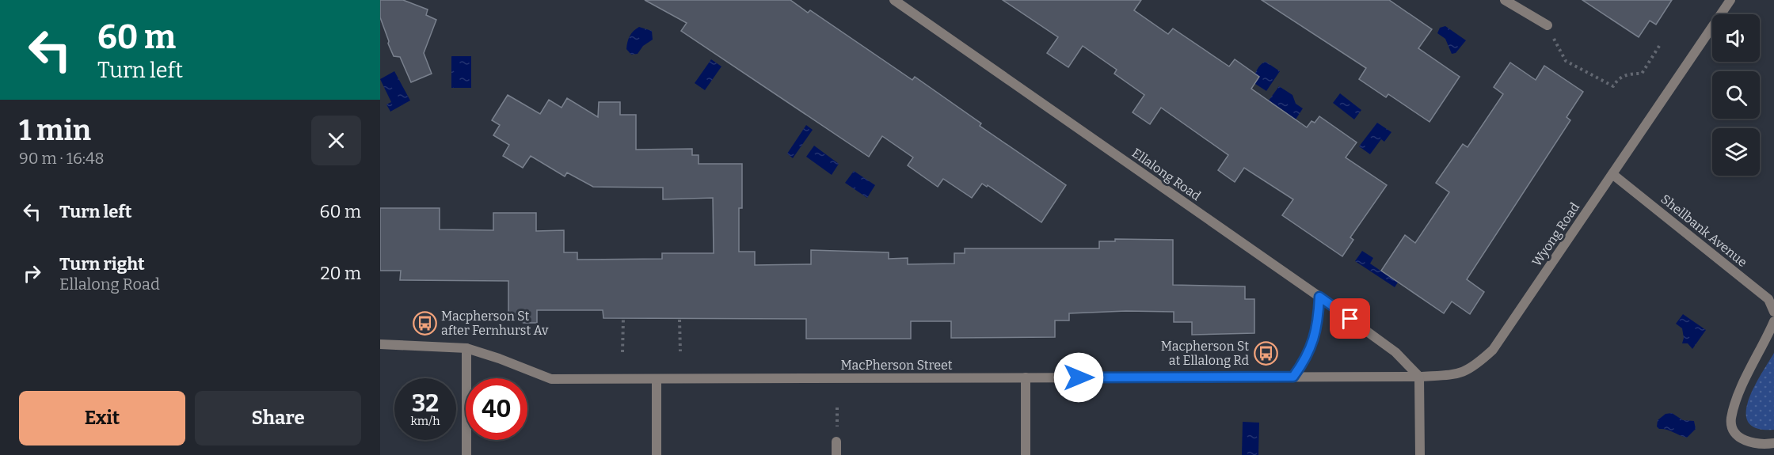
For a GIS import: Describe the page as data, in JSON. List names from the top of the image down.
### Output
{
  "streets": {
    "street": [
      "Ellalong Road",
      "Shellbank Avenue",
      "Wyong Road",
      "MacPherson Street"
    ]
  },
  "crossings": [
    ["Ellalong Road", "Wyong Road"],
    ["Ellalong Road", "MacPherson Street"],
    ["Shellbank Avenue", "Wyong Road"],
    ["Wyong Road", "MacPherson Street"]
  ],
  "places": {
    "bus stop": ["Macpherson St after Fernhurst Av", "Macpherson St at Ellalong Rd"]
  },
  "page": {
    "turn": ["60 m", "Turn left"],
    "heading": ["1 min", "90 m · 16:48"],
    "list": [
      {
        "name": "Turn left",
        "value": "60 m"
      },
      {
        "name": "Turn right",
        "note": "Ellalong Road",
        "value": "20 m"
      }
    ],
    "speed": "32 km/h",
    "limit": "40",
    "buttons": ["Exit", "Share"]
  }
}
